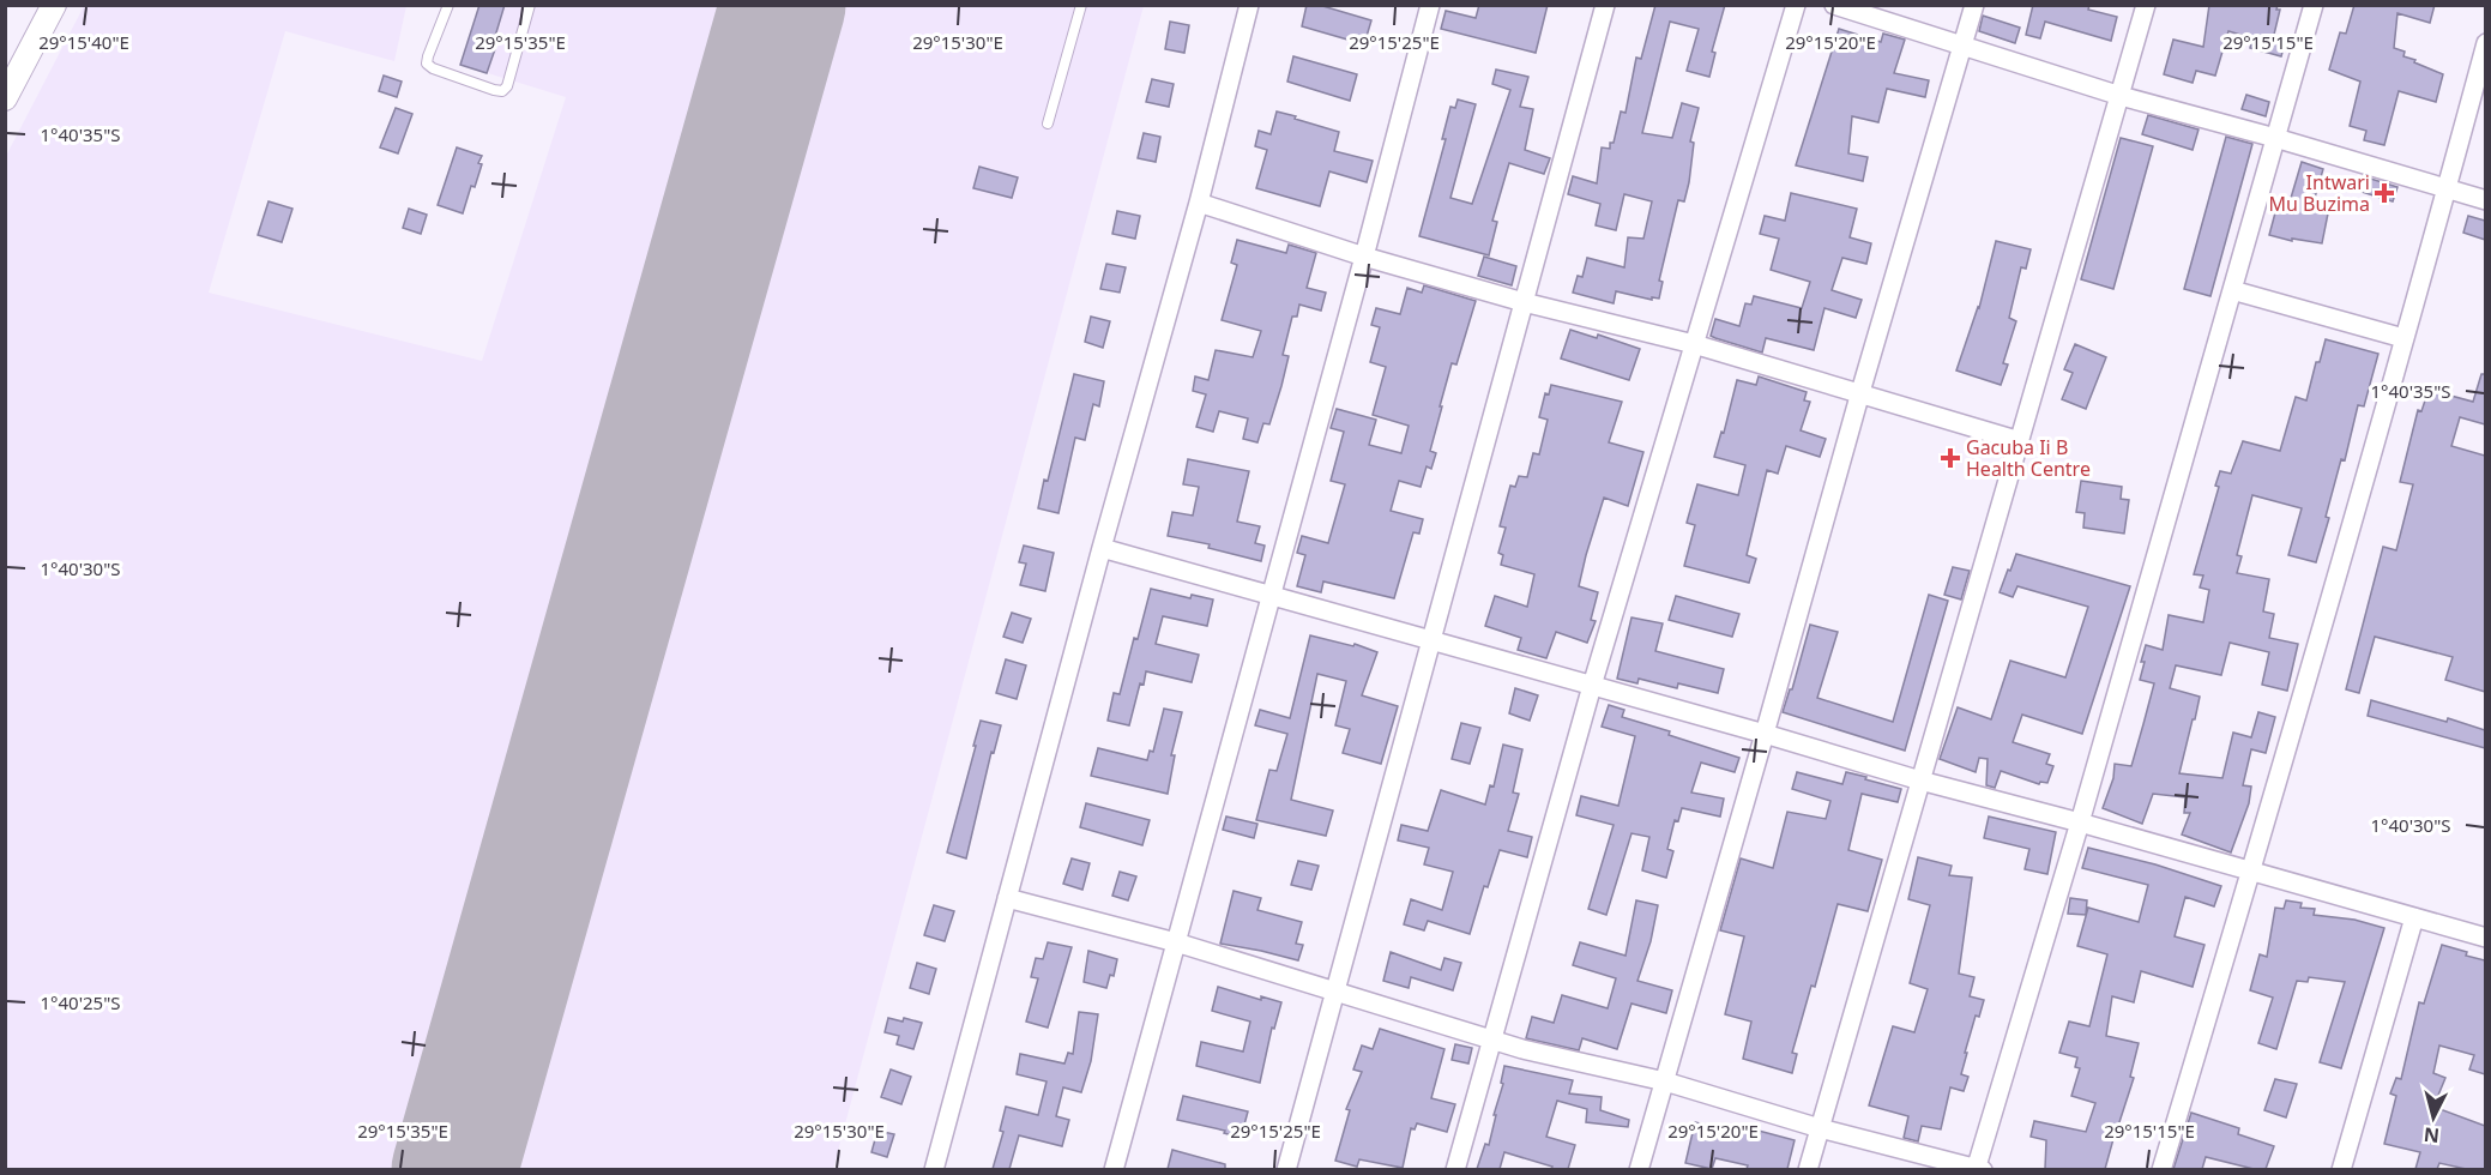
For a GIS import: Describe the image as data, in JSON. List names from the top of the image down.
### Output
{
  "places": {
    "health": ["Intwari Mu Buzima", "Gacuba Ii B Health Centre"]
  },
  "north": "bottom",
  "coordinates": [
    "29°15'40\"E",
    "29°15'35\"E",
    "29°15'30\"E",
    "29°15'25\"E",
    "29°15'20\"E",
    "29°15'15\"E",
    "1°40'35\"S",
    "1°40'30\"S",
    "1°40'25\"S"
  ]
}
